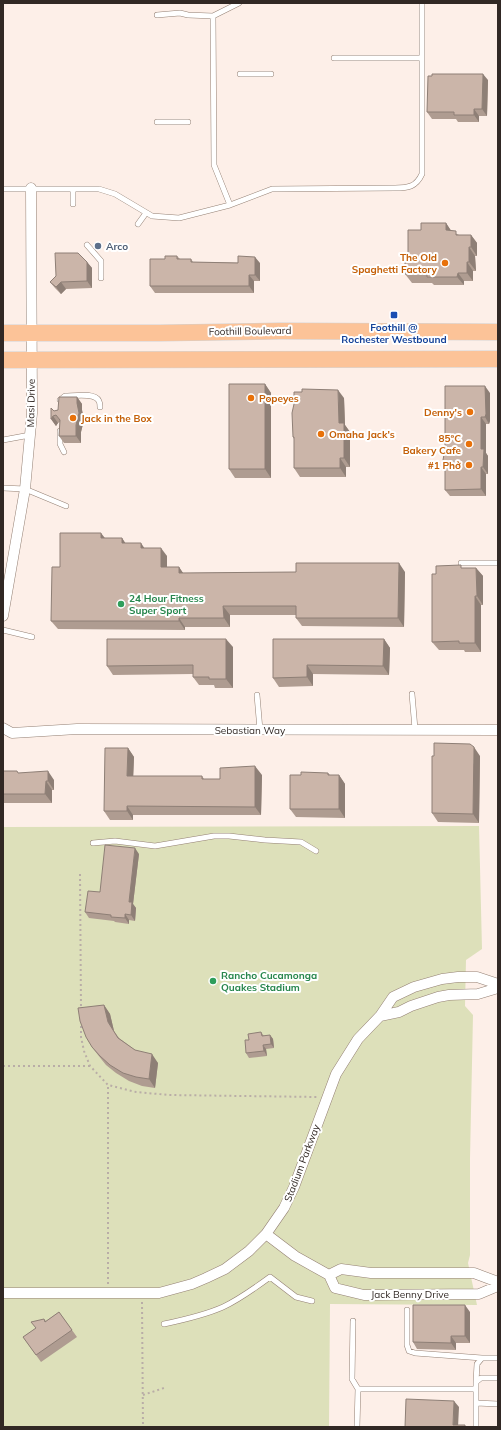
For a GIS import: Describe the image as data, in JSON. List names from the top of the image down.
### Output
{
  "streets": {
    "main road": ["Foothill Boulevard"],
    "street": [
      "Masi Drive",
      "Sebastian Way",
      "Stadium Parkway",
      "Jack Benny Drive"
    ]
  },
  "crossings": [
    ["Foothill Boulevard", "Masi Drive"],
    ["Stadium Parkway", "Jack Benny Drive"]
  ],
  "places": {
    "other": [
      "Arco",
      "The Old Spaghetti Factory",
      "Popeyes",
      "Denny's",
      "Jack in the Box",
      "Omaha Jack's",
      "85°C Bakery Cafe",
      "#1 Phở",
      "24 Hour Fitness Super Sport",
      "Rancho Cucamonga Quakes Stadium"
    ],
    "transit": ["Foothill @ Rochester Westbound"]
  }
}
